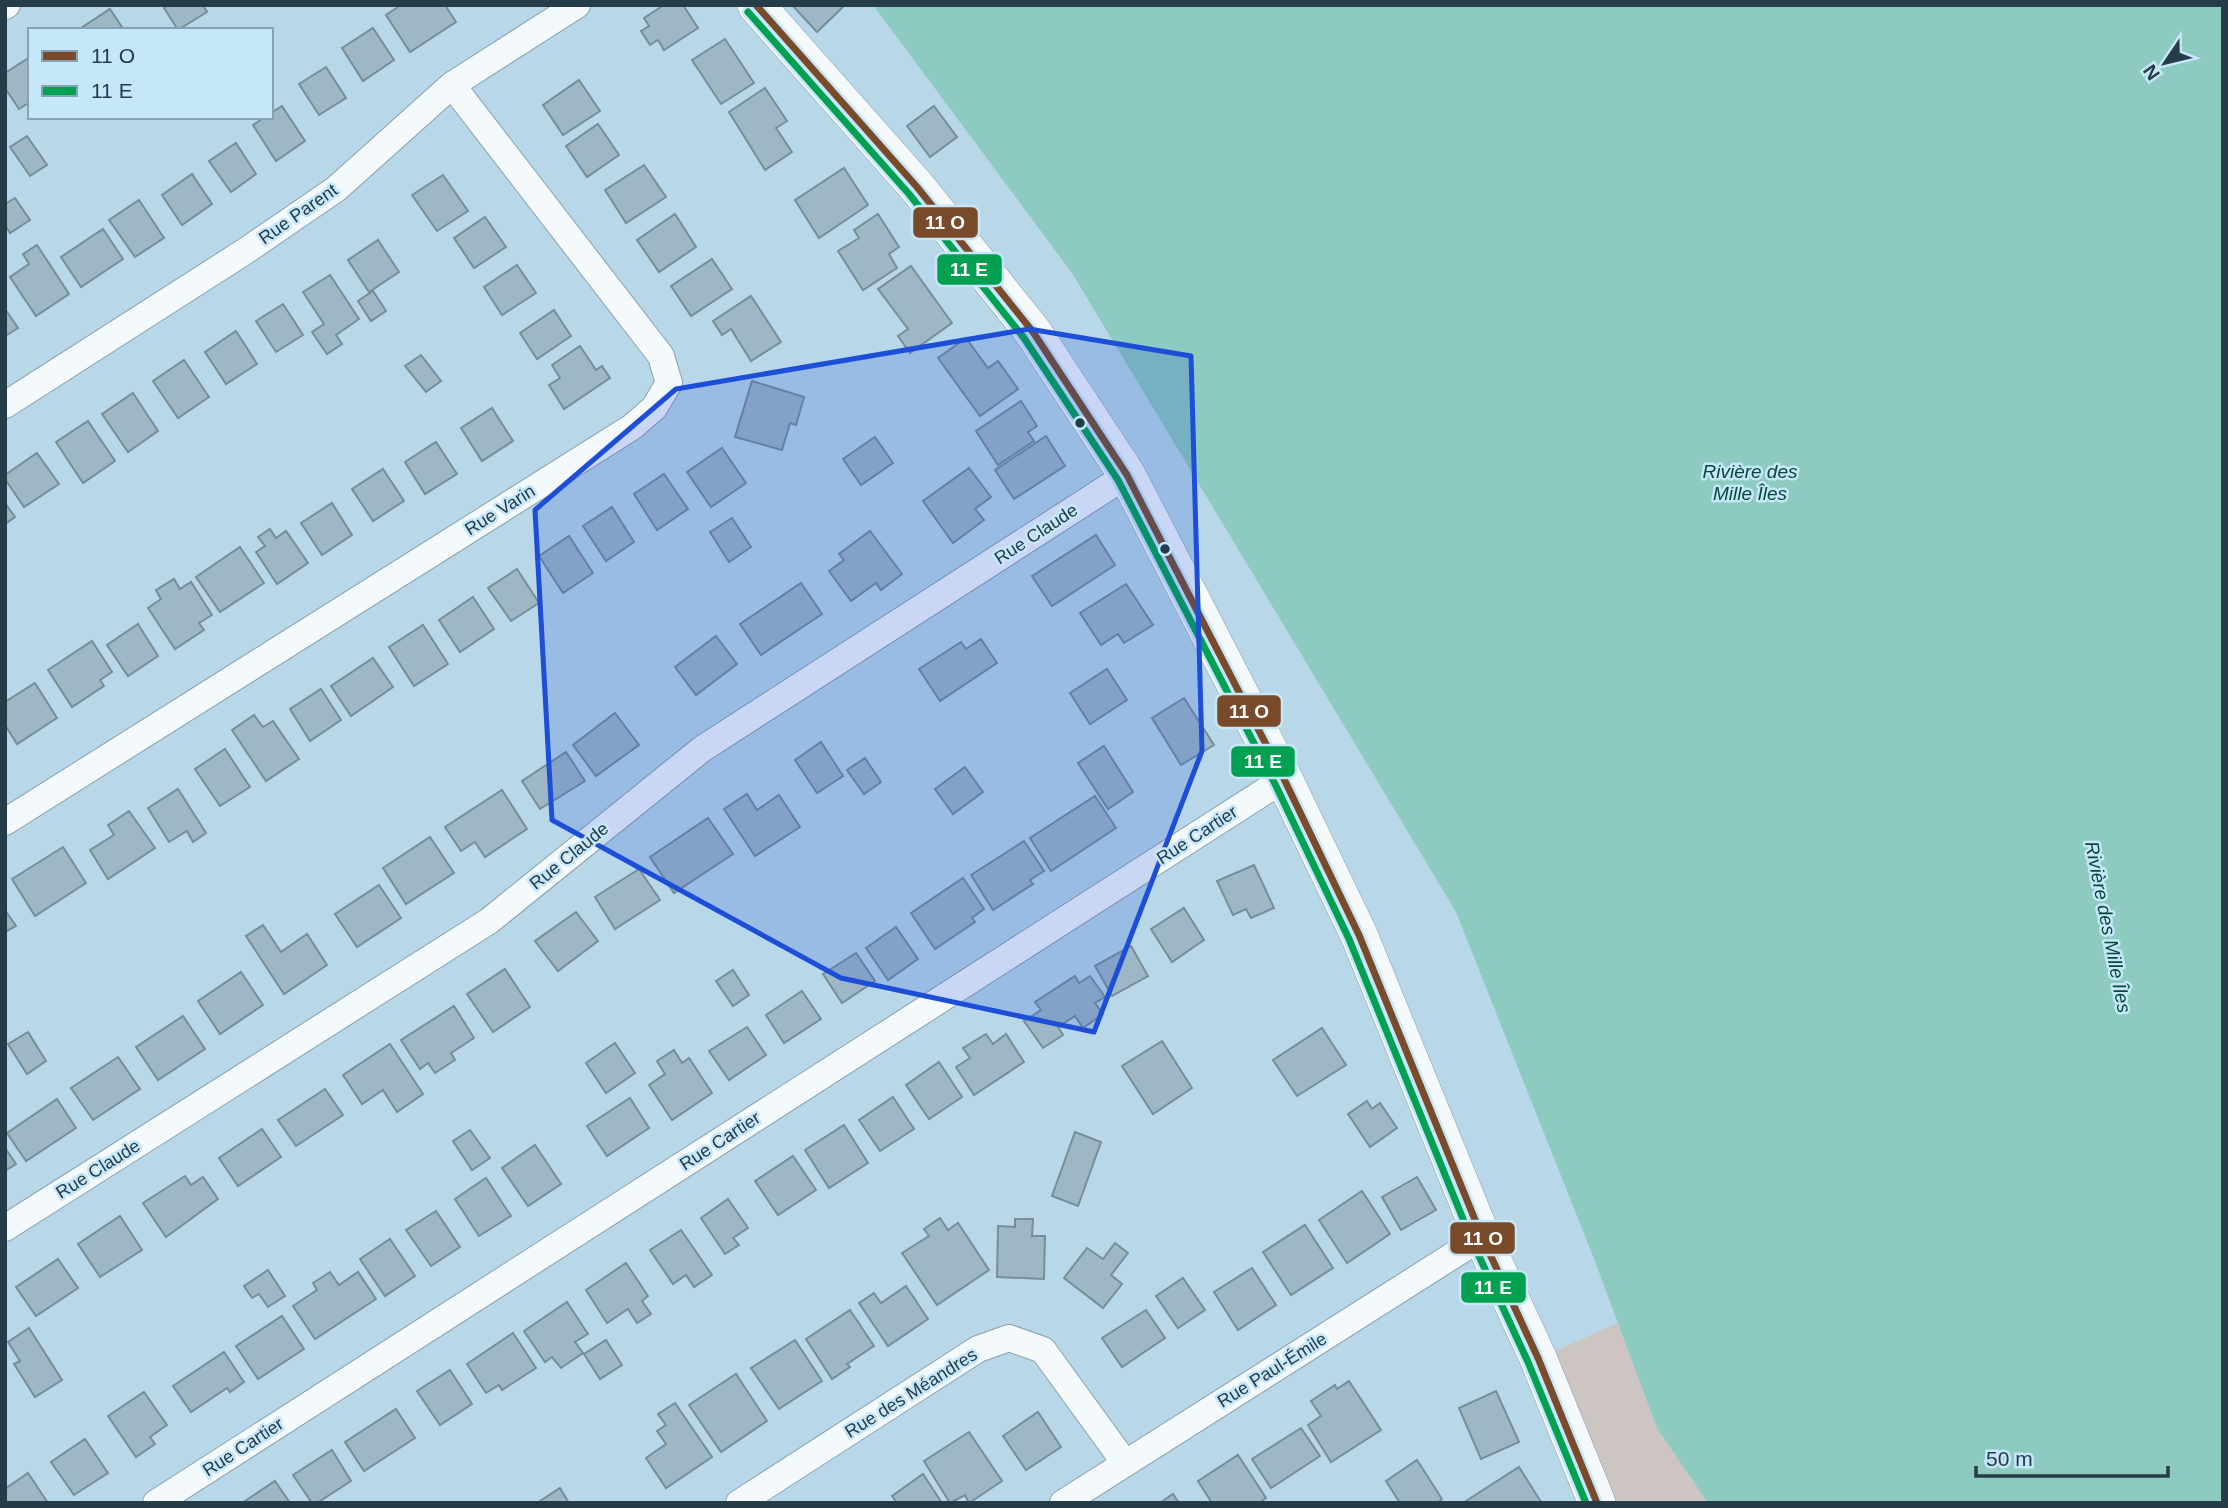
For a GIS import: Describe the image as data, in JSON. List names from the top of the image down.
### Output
{
  "streets": {
    "street": [
      "Rue Parent",
      "Rue Varin",
      "Rue Claude",
      "Rue Cartier",
      "Rue Paul-Émile",
      "Rue des Méandres"
    ]
  },
  "crossings": [
    ["Rue Parent", "Rue Varin"],
    ["Rue Paul-Émile", "Rue des Méandres"]
  ],
  "water": ["Rivière des Mille Îles"],
  "legend": ["11 O", "11 E"],
  "scale_bar": "50 m",
  "north": "bottom left"
}
